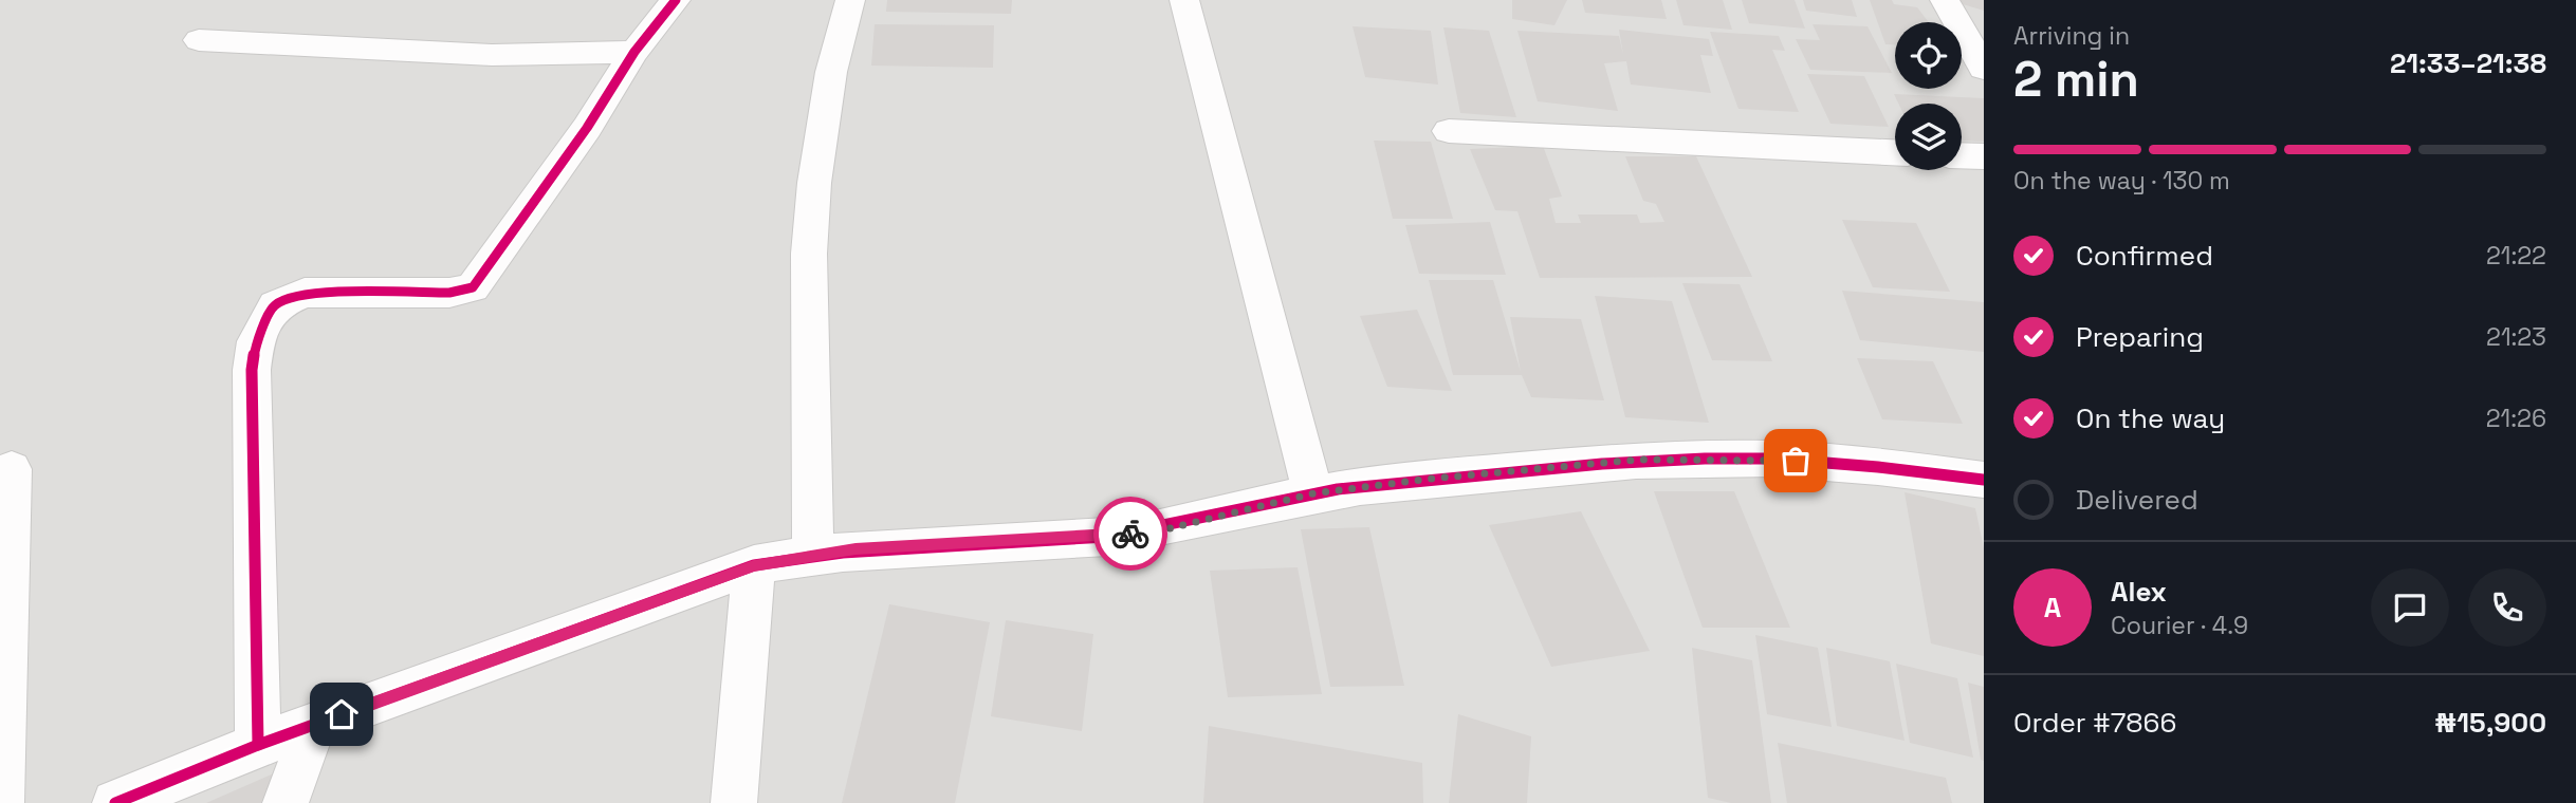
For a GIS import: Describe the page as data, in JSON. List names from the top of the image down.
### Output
{
  "page": {
    "heading": ["2 min", "Arriving in", "21:33–21:38"],
    "panel": [
      "Alex",
      "Courier · 4.9",
      "Order #7866",
      "₦15,900"
    ],
    "bar": "On the way · 130 m",
    "list": [
      ["Confirmed", "21:22"],
      ["Preparing", "21:23"],
      ["On the way", "21:26"],
      "Delivered"
    ],
    "round": "A"
  }
}
